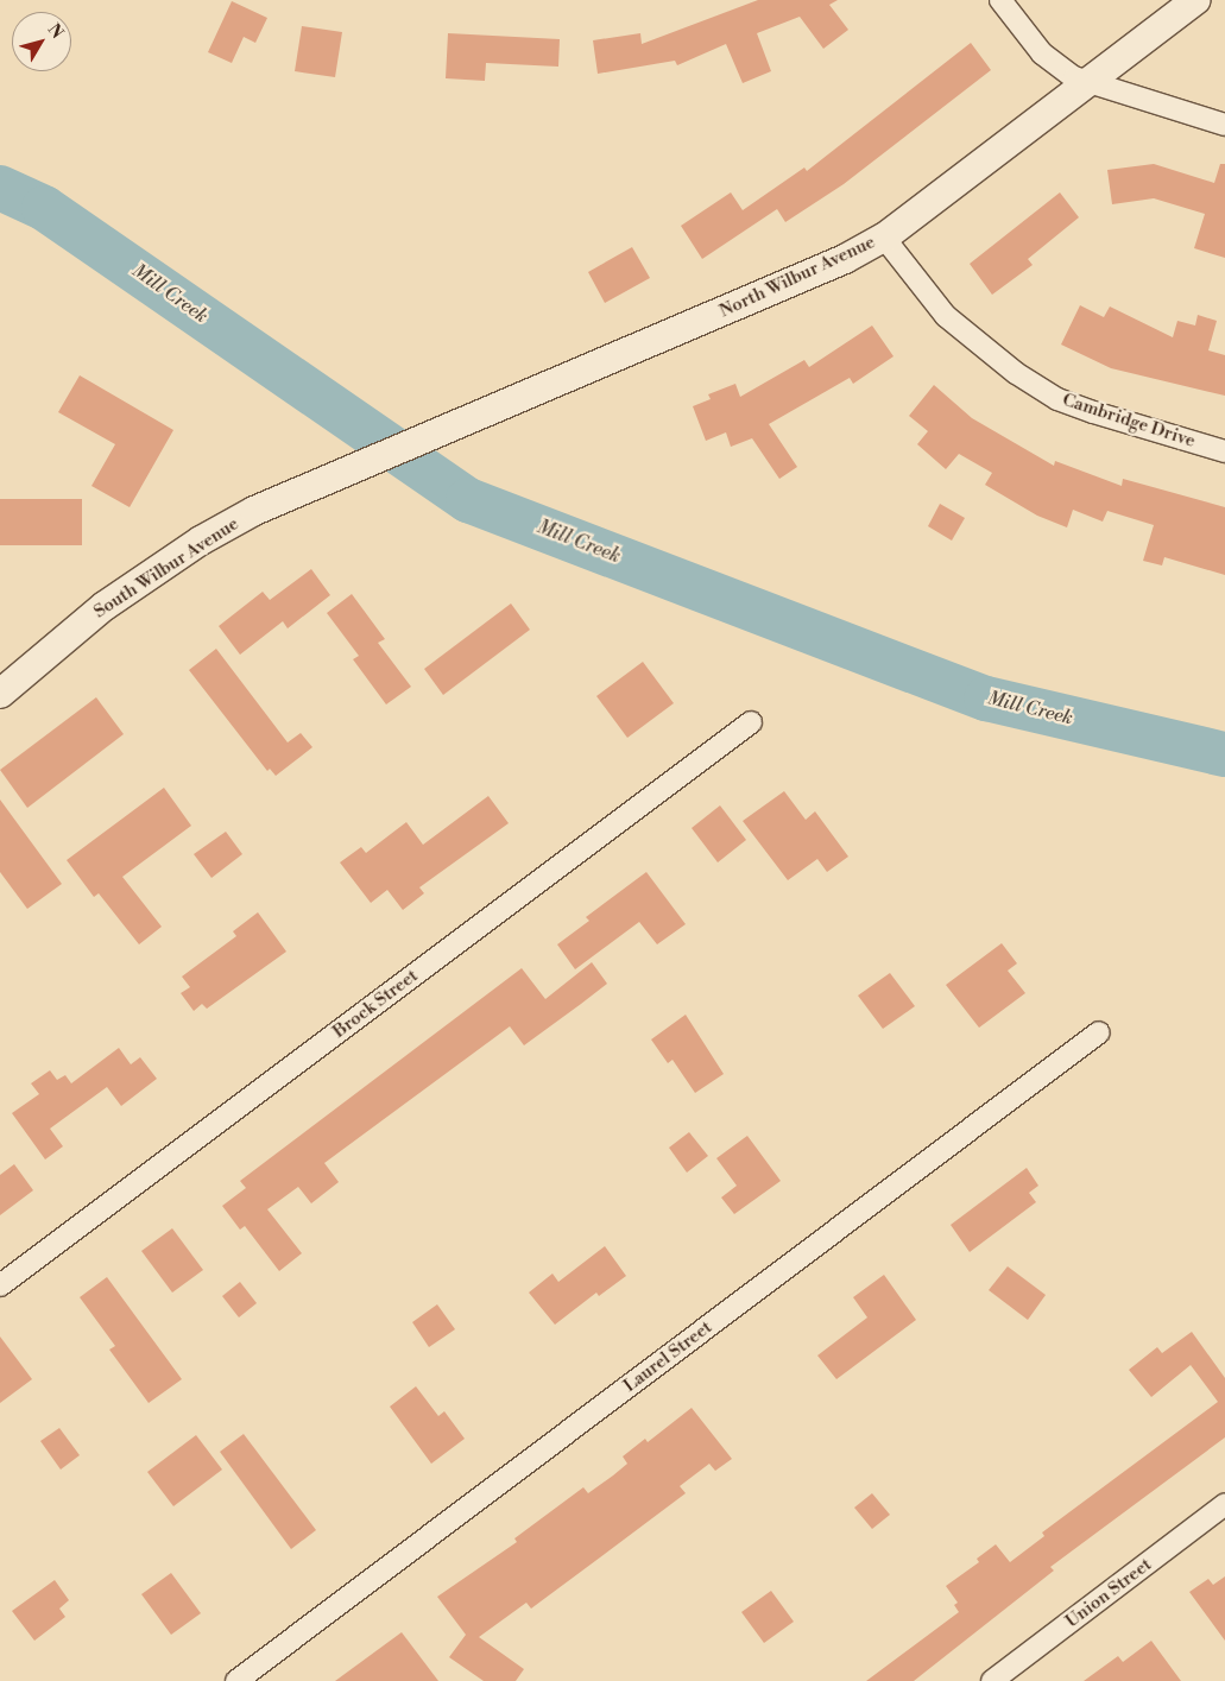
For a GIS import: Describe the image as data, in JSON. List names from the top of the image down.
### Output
{
  "streets": {
    "main road": ["North Wilbur Avenue", "South Wilbur Avenue"],
    "street": [
      "Cambridge Drive",
      "Brock Street",
      "Laurel Street",
      "Union Street"
    ]
  },
  "crossings": [
    ["North Wilbur Avenue", "Cambridge Drive"],
    ["North Wilbur Avenue", "South Wilbur Avenue"]
  ],
  "water": ["Mill Creek"],
  "north": "top right"
}
